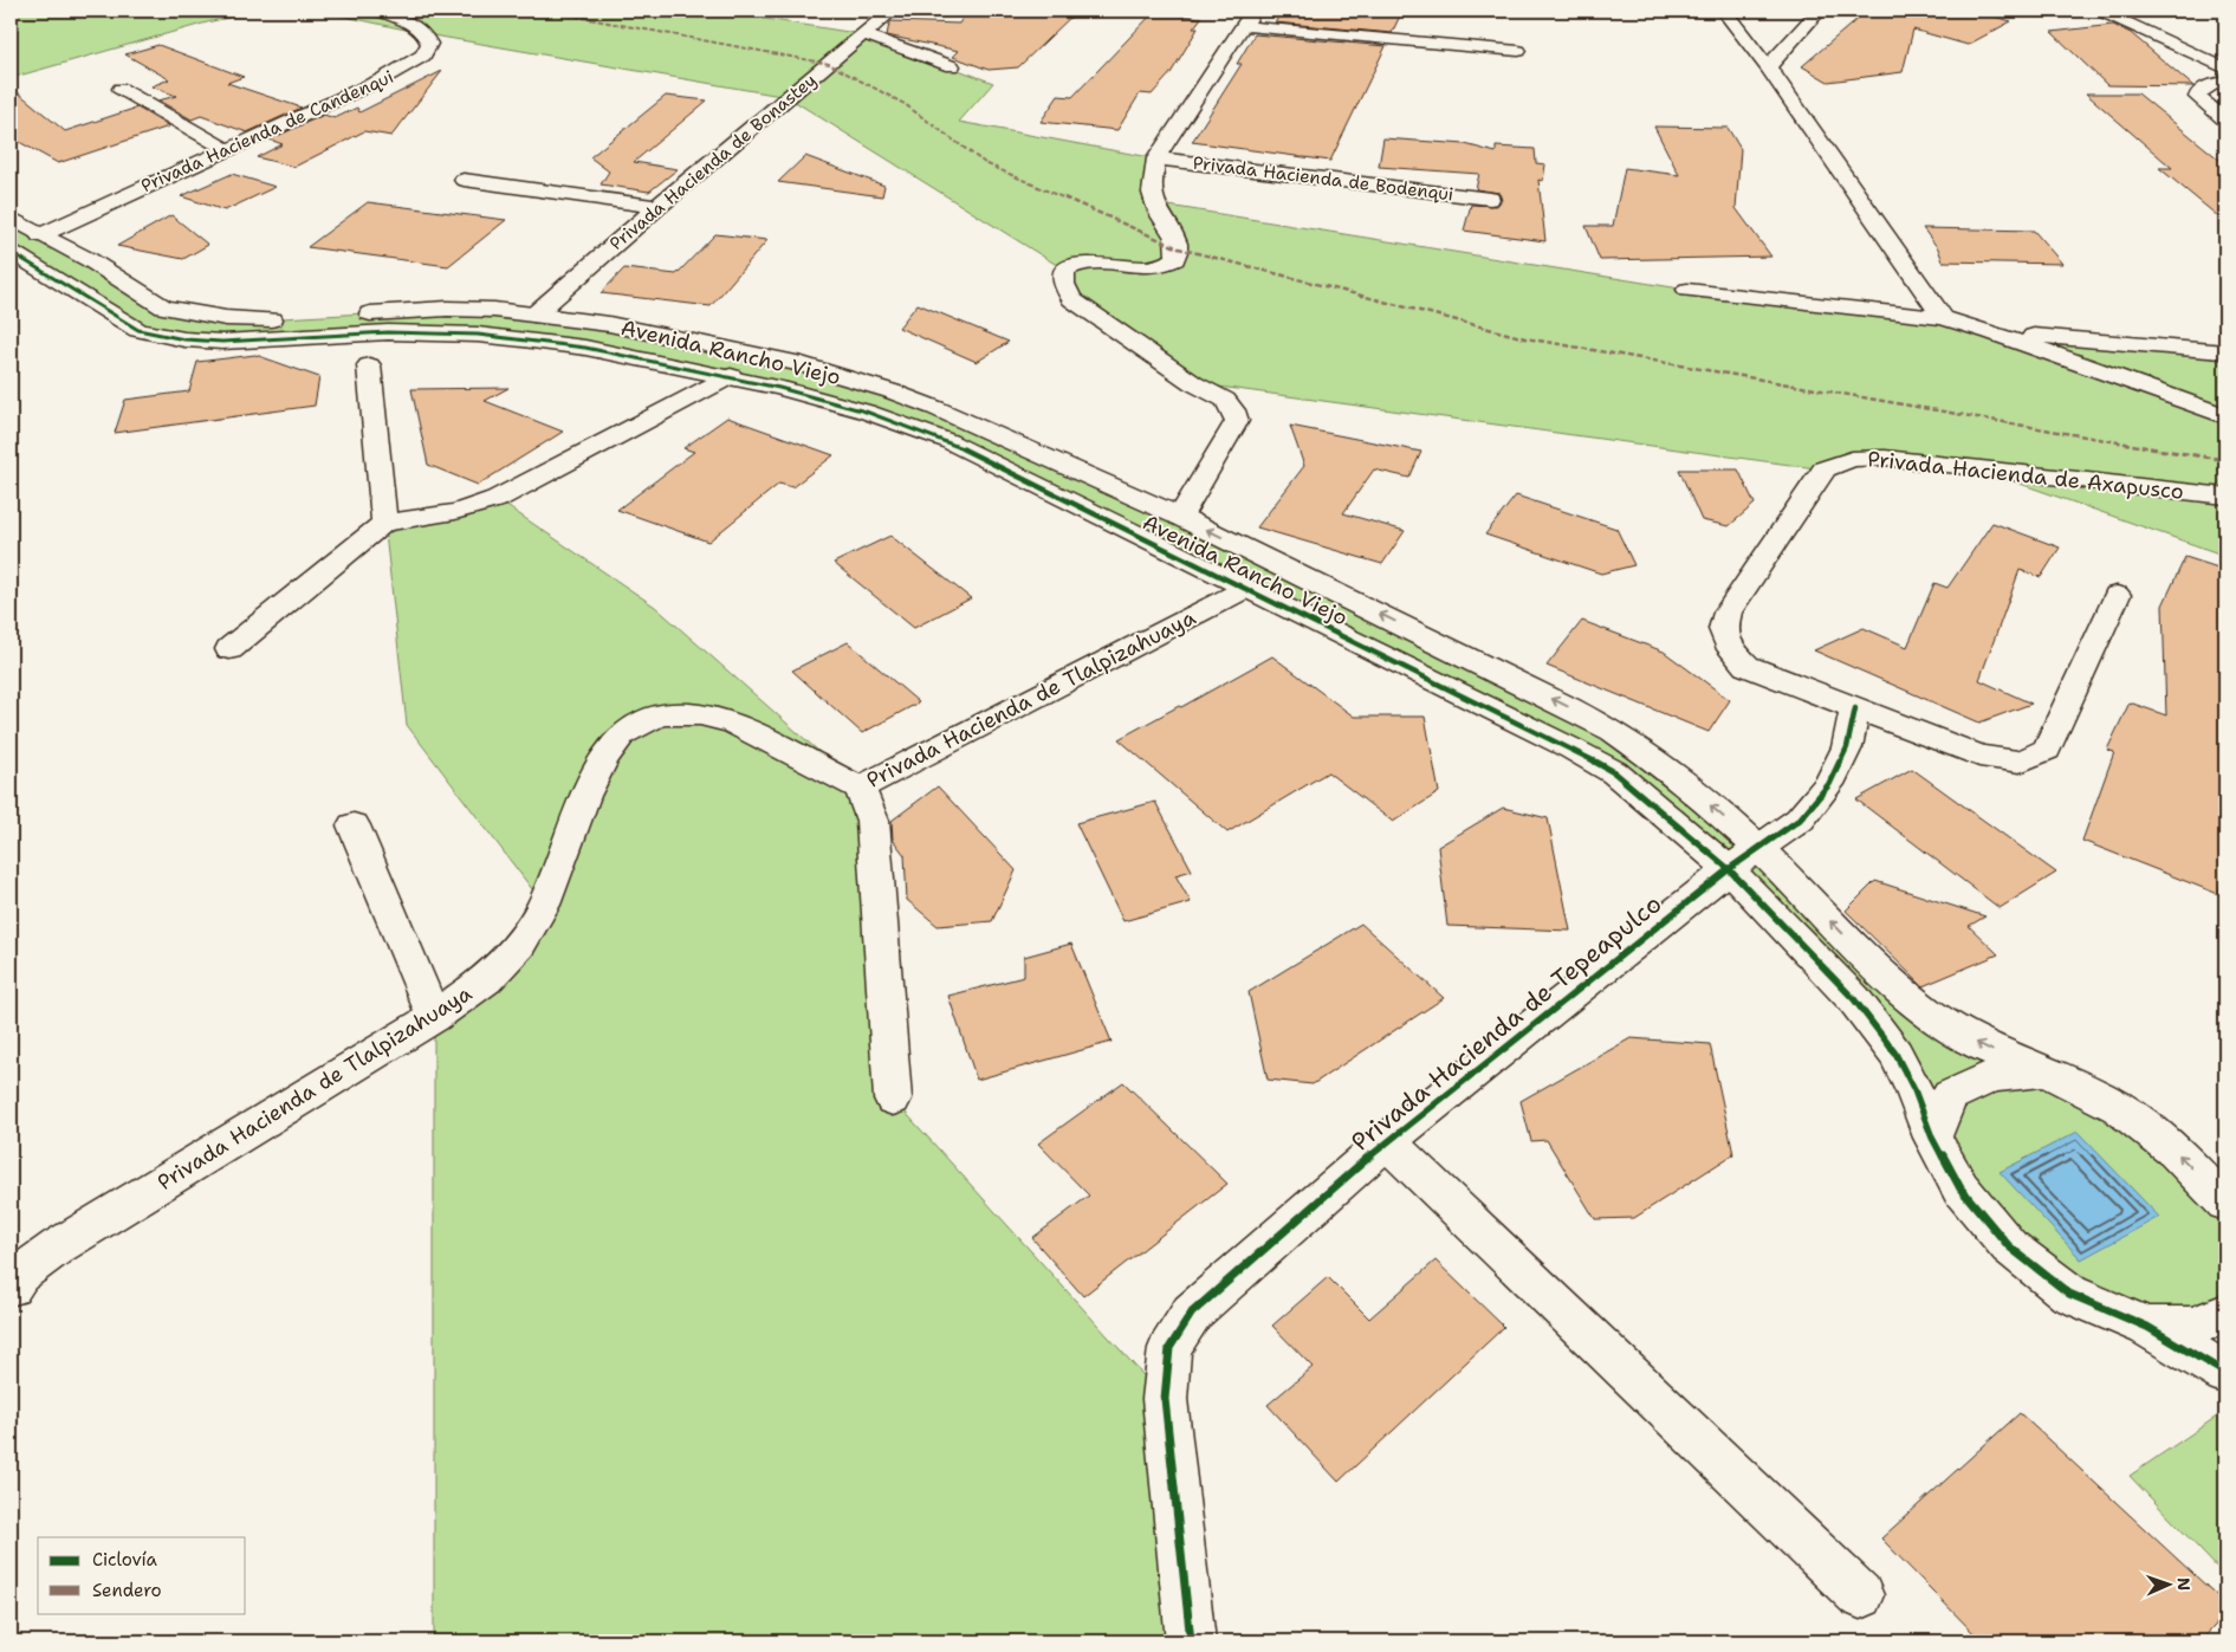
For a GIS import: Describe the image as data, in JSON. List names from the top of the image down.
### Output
{
  "streets": {
    "street": [
      "Privada Hacienda de Candenqui",
      "Privada Hacienda de Bonastey",
      "Privada Hacienda de Bodenqui",
      "Avenida Rancho Viejo",
      "Privada Hacienda de Axapusco",
      "Privada Hacienda de Tlalpizahuaya",
      "Privada Hacienda de Tepeapulco"
    ]
  },
  "crossings": [
    ["Privada Hacienda de Candenqui", "Avenida Rancho Viejo"],
    ["Privada Hacienda de Bonastey", "Avenida Rancho Viejo"],
    ["Privada Hacienda de Bodenqui", "Avenida Rancho Viejo"],
    ["Avenida Rancho Viejo", "Privada Hacienda de Tlalpizahuaya"],
    ["Avenida Rancho Viejo", "Privada Hacienda de Tepeapulco"]
  ],
  "legend": ["Ciclovía", "Sendero"],
  "north": "right"
}
